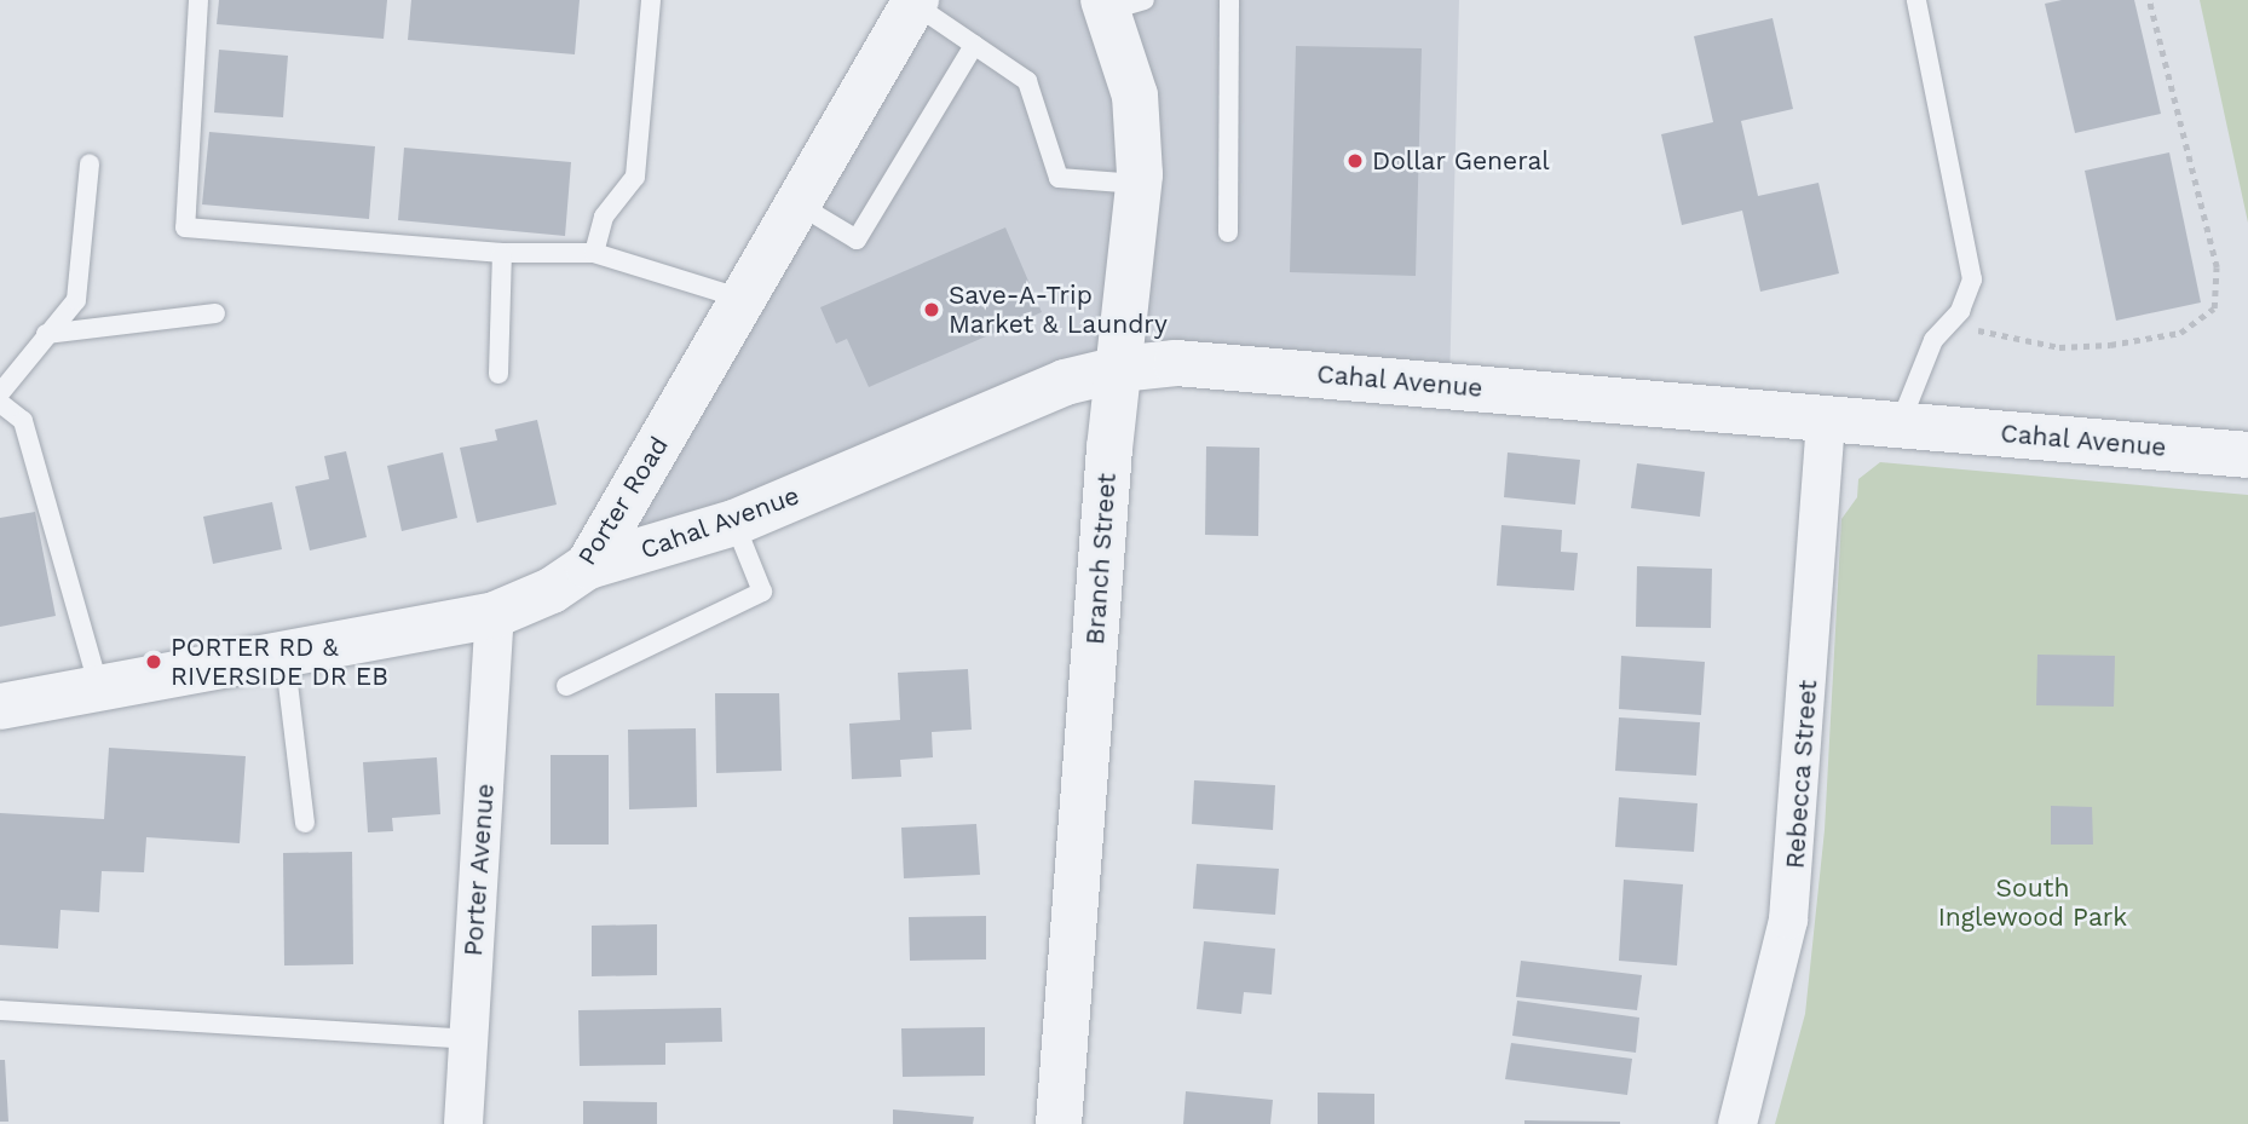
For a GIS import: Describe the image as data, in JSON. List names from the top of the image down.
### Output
{
  "streets": {
    "street": [
      "Cahal Avenue",
      "Porter Road",
      "Branch Street",
      "Rebecca Street",
      "Porter Avenue"
    ]
  },
  "crossings": [
    ["Cahal Avenue", "Porter Road"],
    ["Cahal Avenue", "Branch Street"],
    ["Cahal Avenue", "Rebecca Street"],
    ["Porter Road", "Porter Avenue"]
  ],
  "parks": ["South Inglewood Park"],
  "places": ["Dollar General", "Save-A-Trip Market & Laundry", "PORTER RD & RIVERSIDE DR EB"]
}
